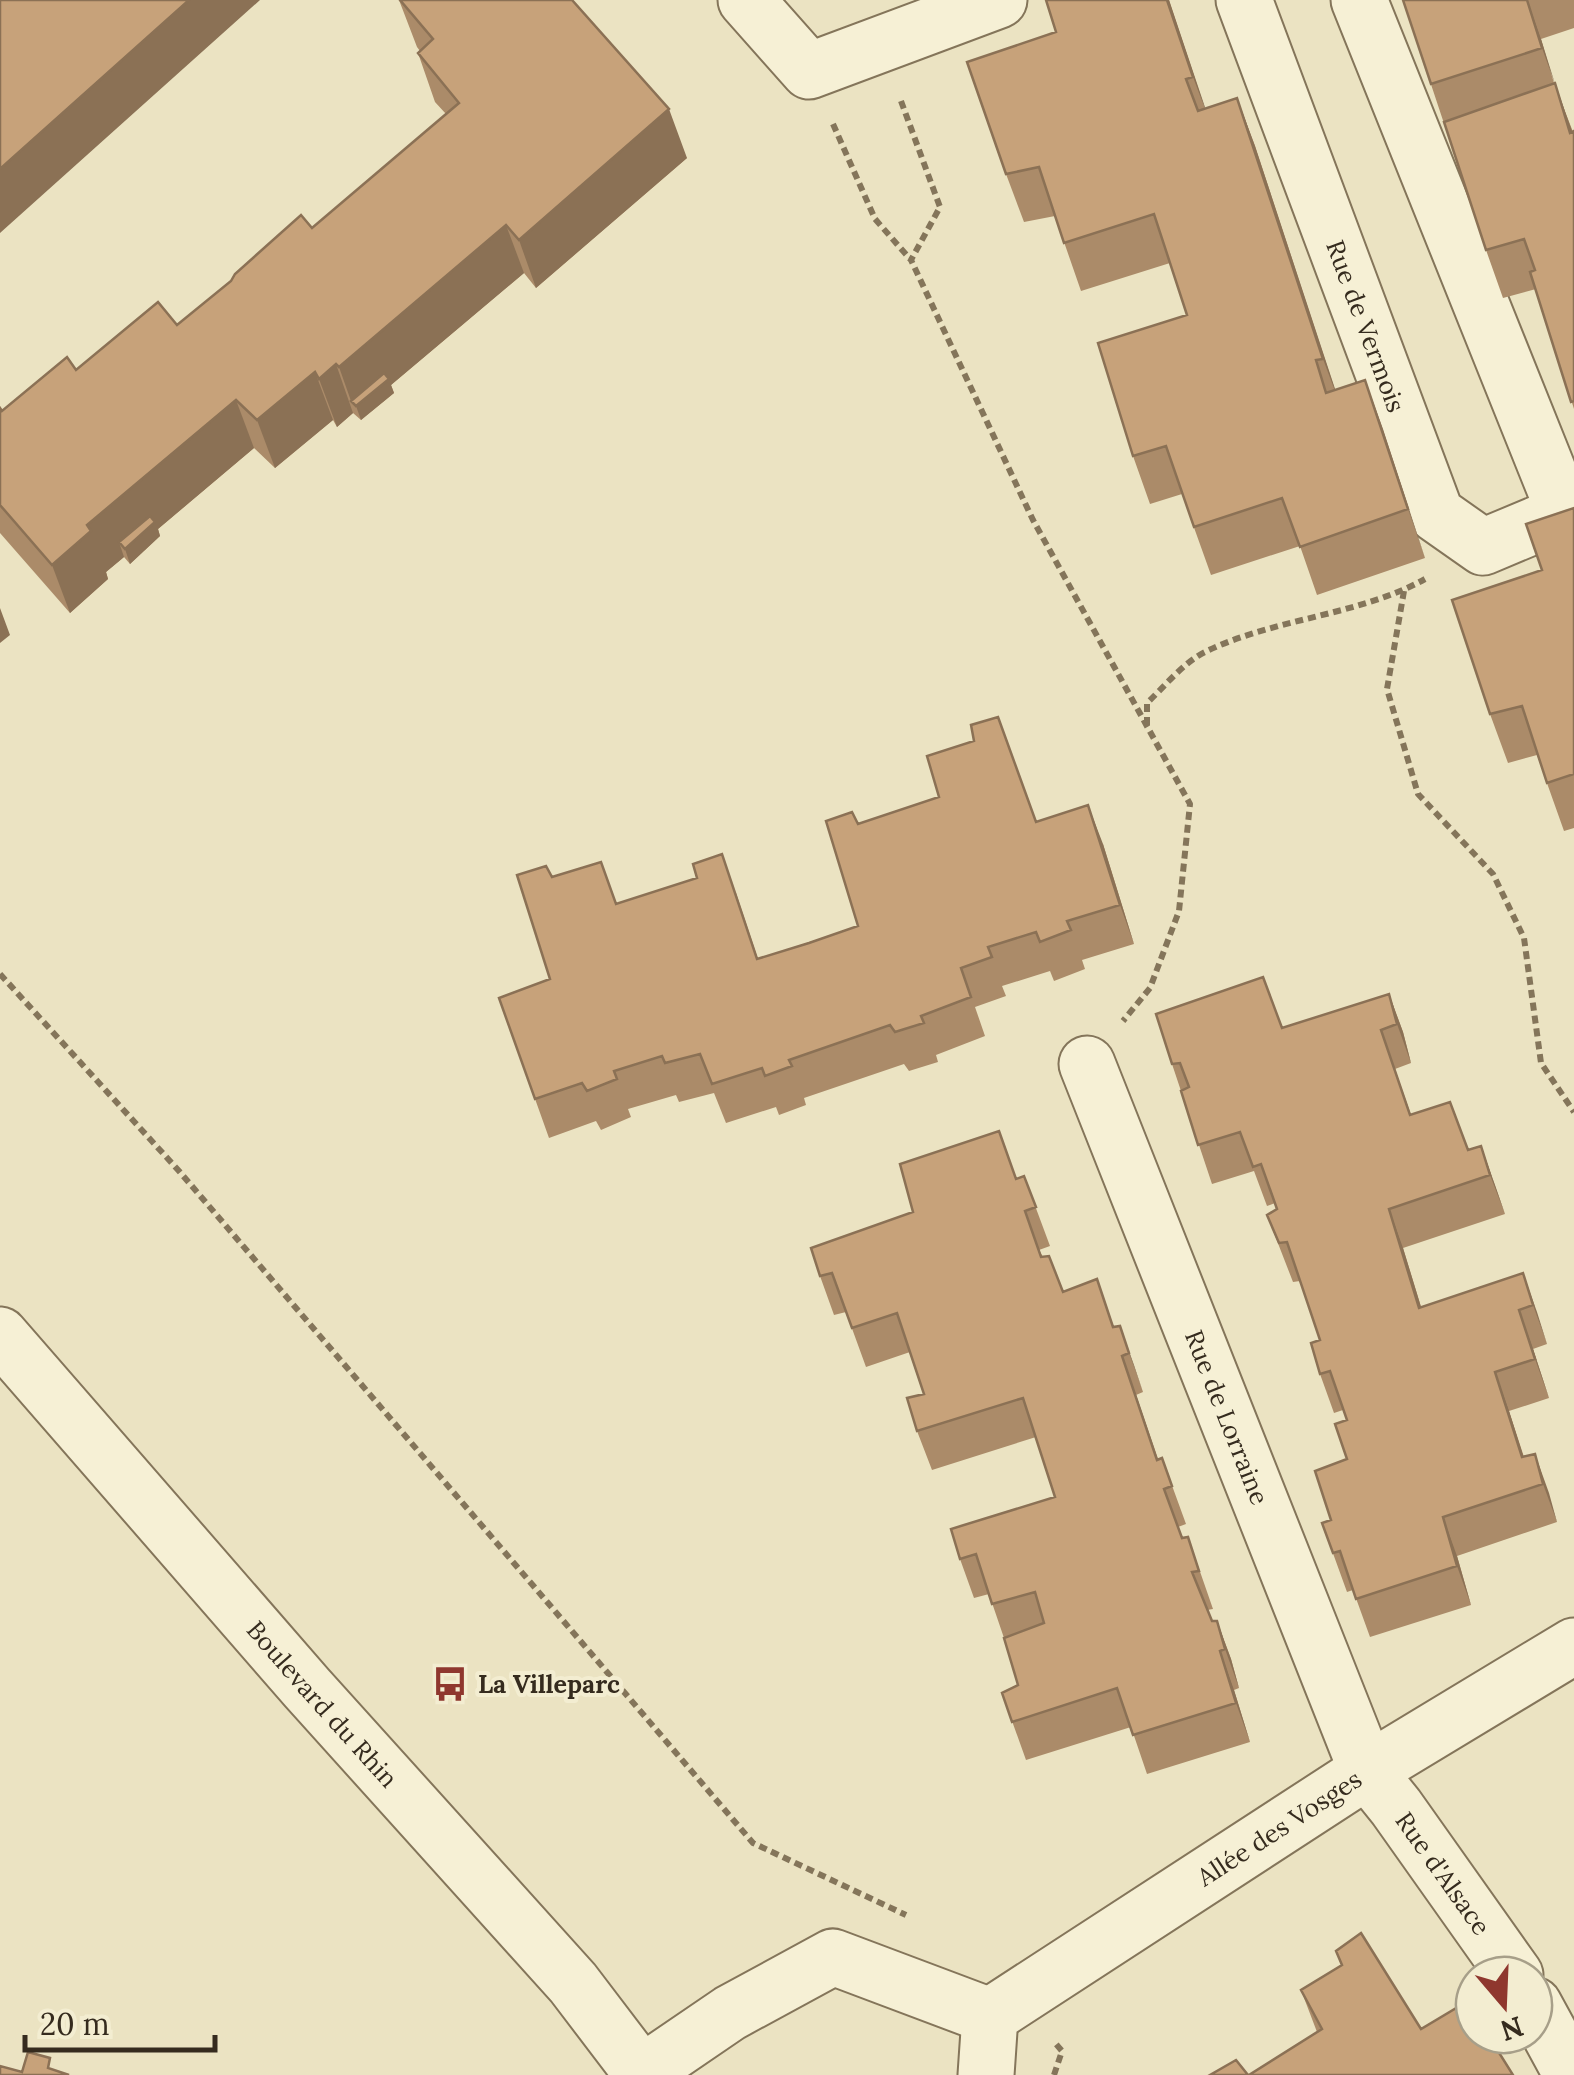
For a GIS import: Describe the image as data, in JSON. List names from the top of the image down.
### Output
{
  "streets": {
    "street": [
      "Rue de Vermois",
      "Rue de Lorraine",
      "Boulevard du Rhin",
      "Allée des Vosges",
      "Rue d'Alsace"
    ]
  },
  "crossings": [
    ["Rue de Lorraine", "Allée des Vosges"],
    ["Rue de Lorraine", "Rue d'Alsace"],
    ["Allée des Vosges", "Rue d'Alsace"]
  ],
  "places": {
    "bus stop": ["La Villeparc"]
  },
  "scale_bar": "20 m",
  "north": "bottom"
}
